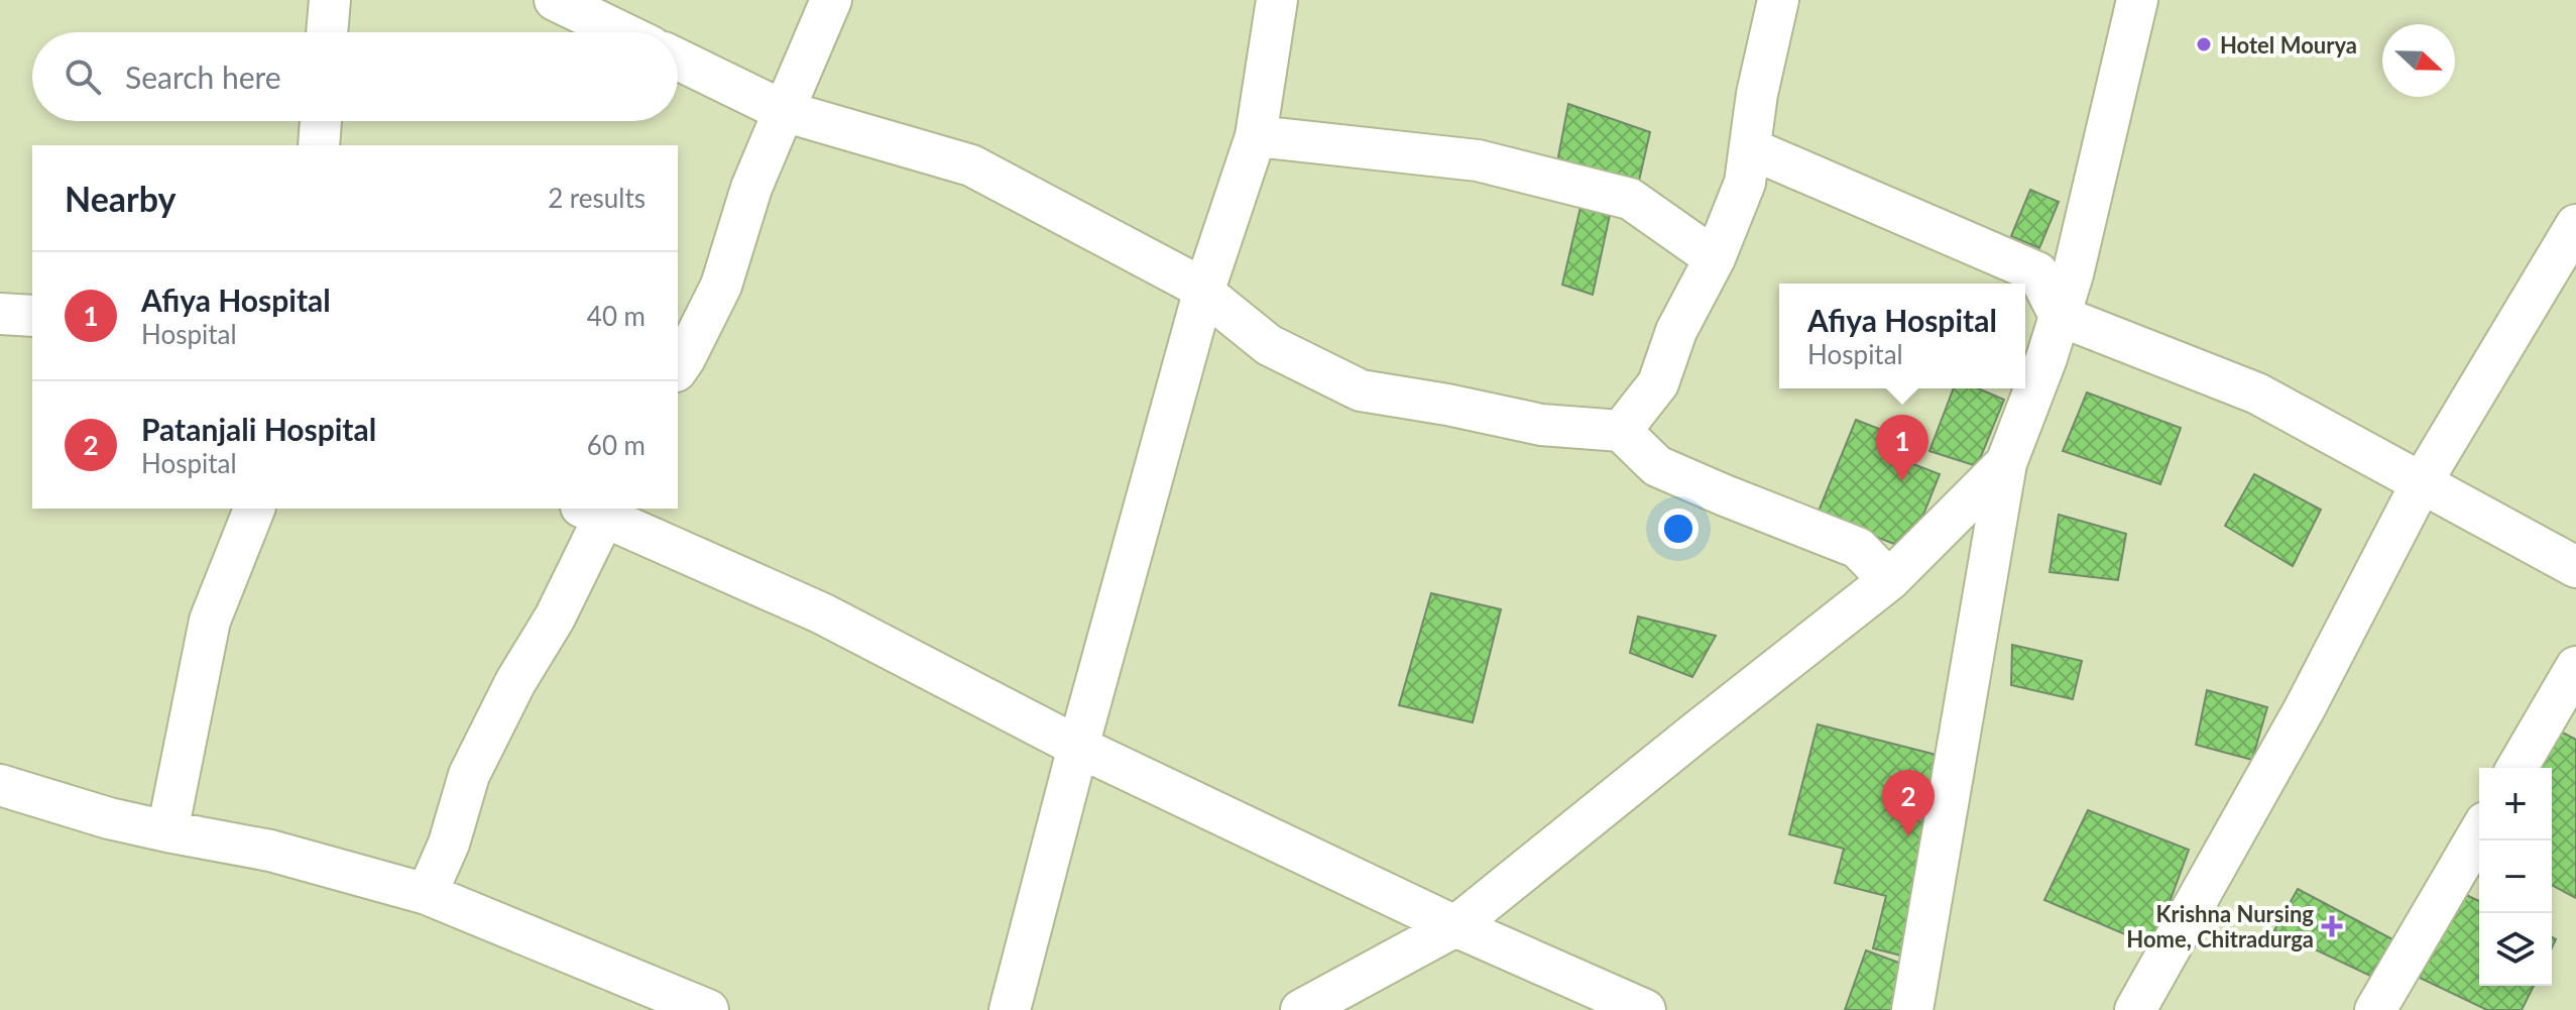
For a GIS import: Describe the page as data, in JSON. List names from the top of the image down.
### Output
{
  "places": {
    "other": ["Hotel Mourya"],
    "health": ["Krishna Nursing Home, Chitradurga"]
  },
  "north": "right",
  "page": {
    "search": "Search here",
    "heading": ["Nearby", "2 results"],
    "list": [
      {
        "mark": "1",
        "name": "Afiya Hospital",
        "note": "Hospital",
        "value": "40 m"
      },
      {
        "mark": "2",
        "name": "Patanjali Hospital",
        "note": "Hospital",
        "value": "60 m"
      }
    ],
    "popup": ["Afiya Hospital", "Hospital"],
    "pins": ["1", "2"],
    "map_buttons": ["+", "−"]
  }
}
